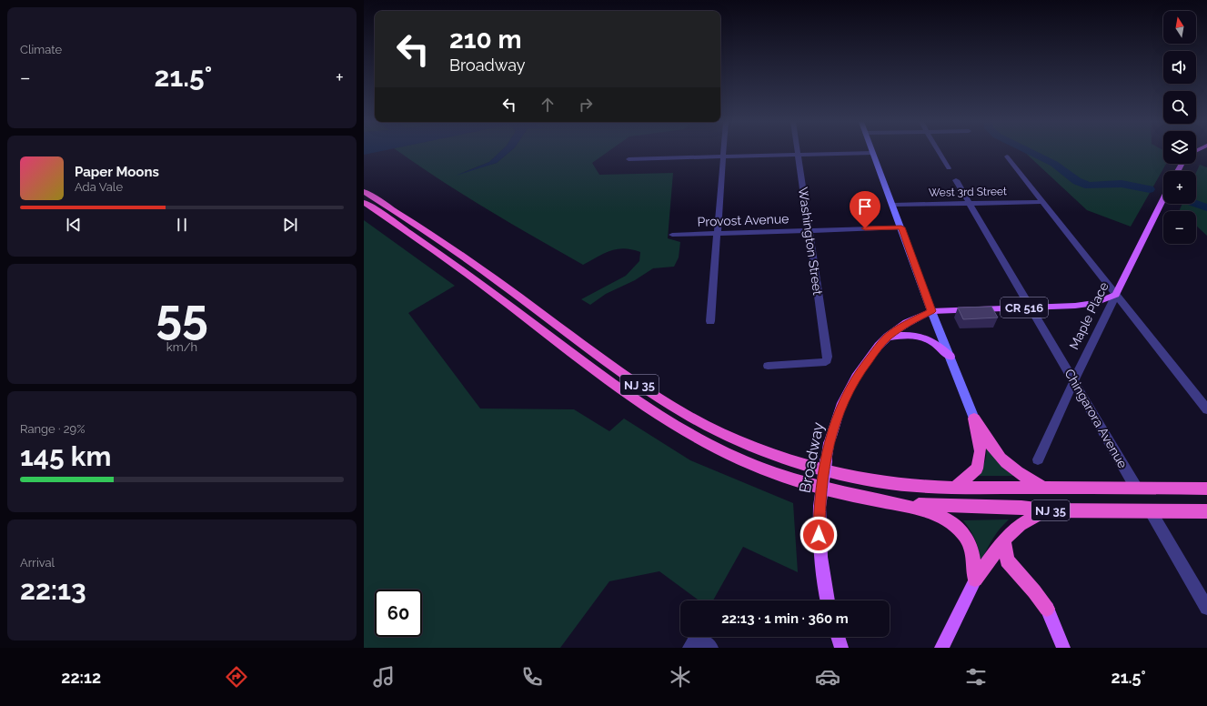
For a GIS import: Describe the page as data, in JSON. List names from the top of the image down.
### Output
{
  "streets": {
    "highway": ["NJ 35"],
    "main road": ["CR 516", "Maple Place", "Broadway"],
    "street": [
      "West 3rd Street",
      "Provost Avenue",
      "Washington Street",
      "Chingarora Avenue"
    ]
  },
  "crossings": [
    ["West 3rd Street", "Chingarora Avenue"],
    ["Provost Avenue", "Washington Street"],
    ["CR 516", "Maple Place"],
    ["CR 516", "Chingarora Avenue"],
    ["CR 516", "Broadway"],
    ["Maple Place", "Chingarora Avenue"],
    ["NJ 35", "Chingarora Avenue"]
  ],
  "north": "top",
  "page": {
    "tile": [
      "Climate",
      ["55", "km/h"],
      ["Range · 29%", "145 km"],
      ["Arrival", "22:13"]
    ],
    "map_buttons": ["+", "−"],
    "turn": ["210 m", "Broadway"],
    "heat": ["−", "21.5°", "+"],
    "song": ["Paper Moons", "Ada Vale"],
    "limit": "60",
    "trip": "22:13 · 1 min · 360 m",
    "tabs": ["22:12", "21.5°"]
  }
}
